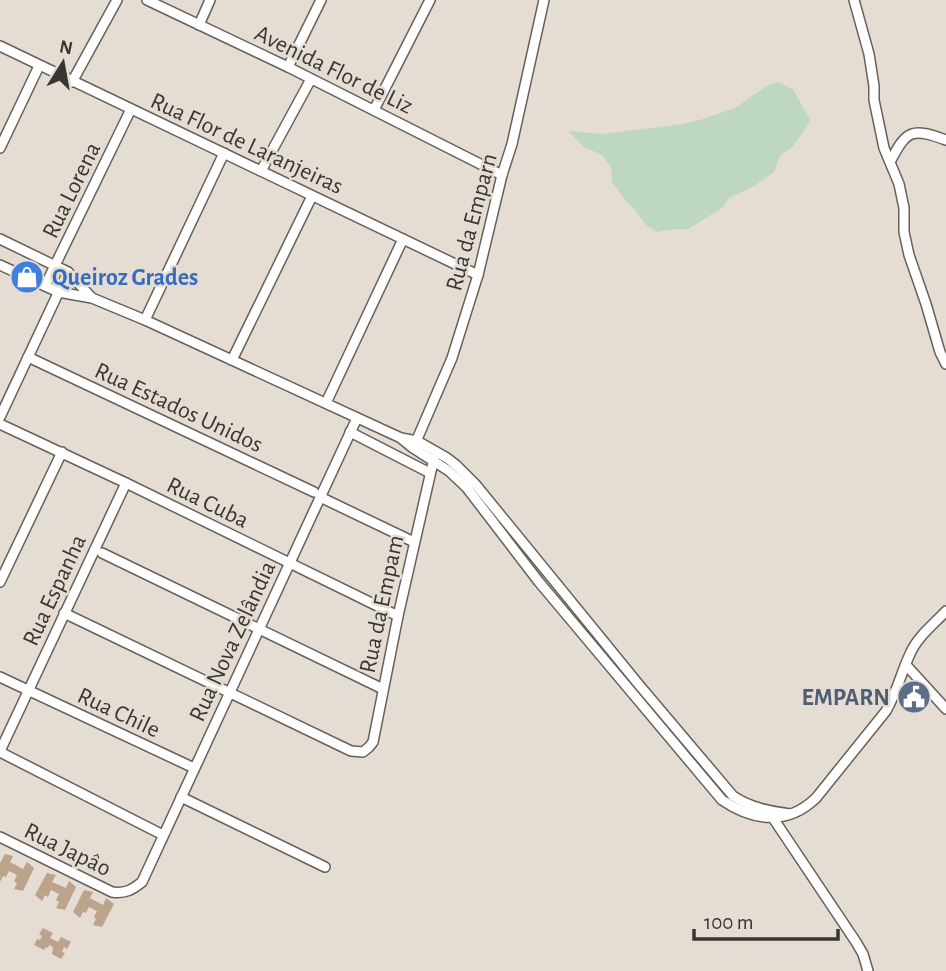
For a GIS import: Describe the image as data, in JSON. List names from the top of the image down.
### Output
{
  "streets": {
    "street": [
      "Avenida Flor de Liz",
      "Rua Flor de Laranjeiras",
      "Rua Lorena",
      "Rua da Emparn",
      "Rua Estados Unidos",
      "Rua Cuba",
      "Rua Espanha",
      "Rua da Empam",
      "Rua Nova Zelândia",
      "Rua Chile",
      "Rua Japâo"
    ]
  },
  "crossings": [
    ["Avenida Flor de Liz", "Rua da Emparn"],
    ["Rua Flor de Laranjeiras", "Rua Lorena"],
    ["Rua Flor de Laranjeiras", "Rua da Emparn"],
    ["Rua Estados Unidos", "Rua da Empam"],
    ["Rua Estados Unidos", "Rua Nova Zelândia"],
    ["Rua Cuba", "Rua Espanha"],
    ["Rua Cuba", "Rua da Empam"],
    ["Rua Cuba", "Rua Nova Zelândia"],
    ["Rua Espanha", "Rua Chile"],
    ["Rua da Empam", "Rua Nova Zelândia"],
    ["Rua Nova Zelândia", "Rua Chile"],
    ["Rua Nova Zelândia", "Rua Japâo"]
  ],
  "places": {
    "shop": ["Queiroz Grades"],
    "public building": ["EMPARN"]
  },
  "scale_bar": "100 m",
  "north": "top"
}
